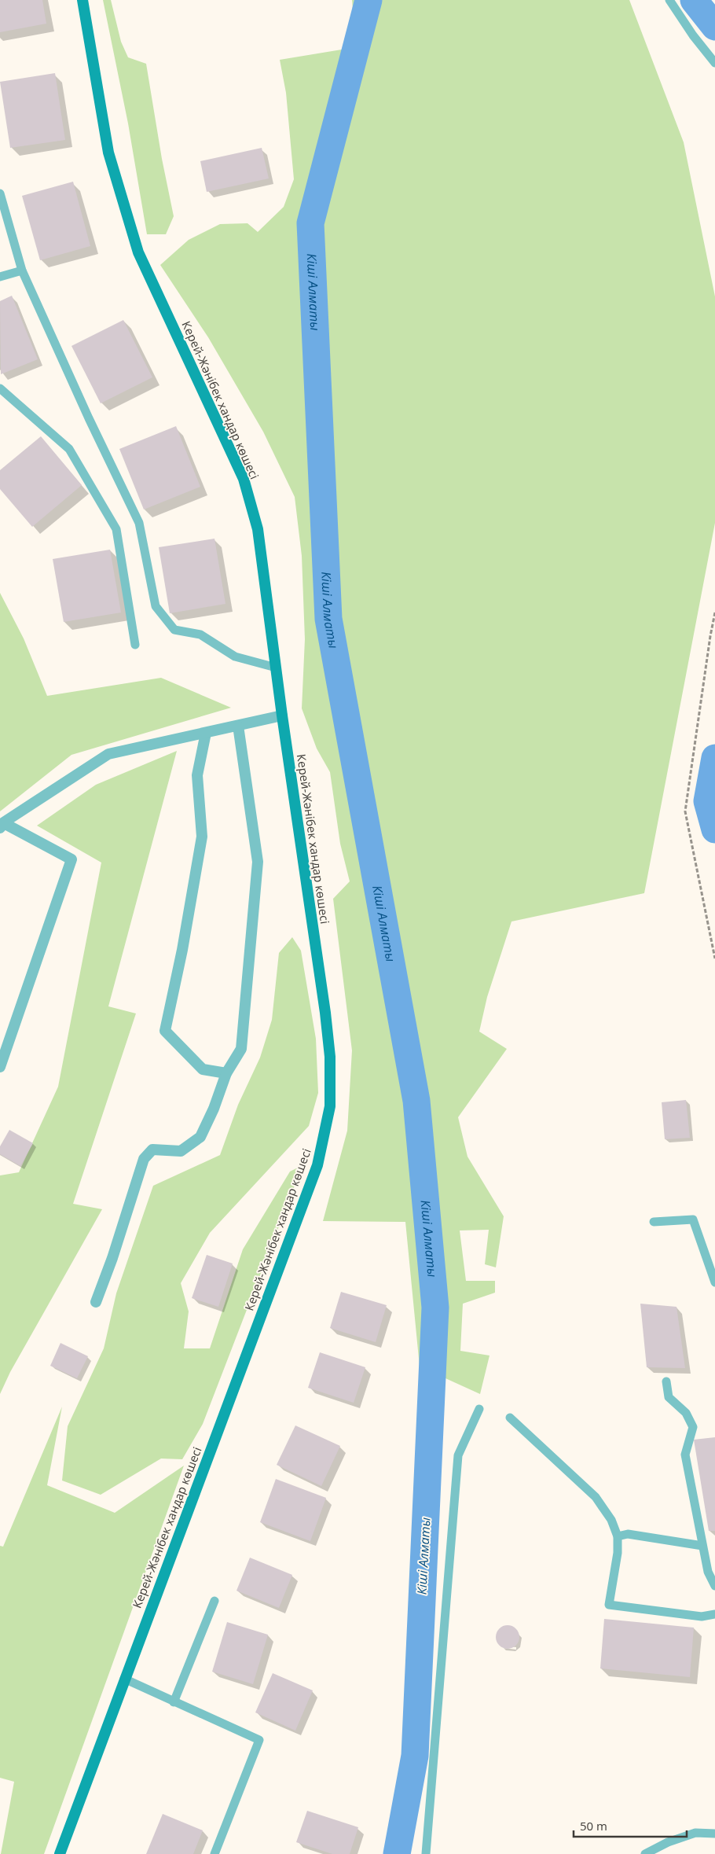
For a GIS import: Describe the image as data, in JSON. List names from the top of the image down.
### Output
{
  "streets": {
    "main road": ["Керей-Жәнібек хандар көшесі"]
  },
  "water": ["Кіші Алматы"],
  "scale_bar": "50 m"
}
